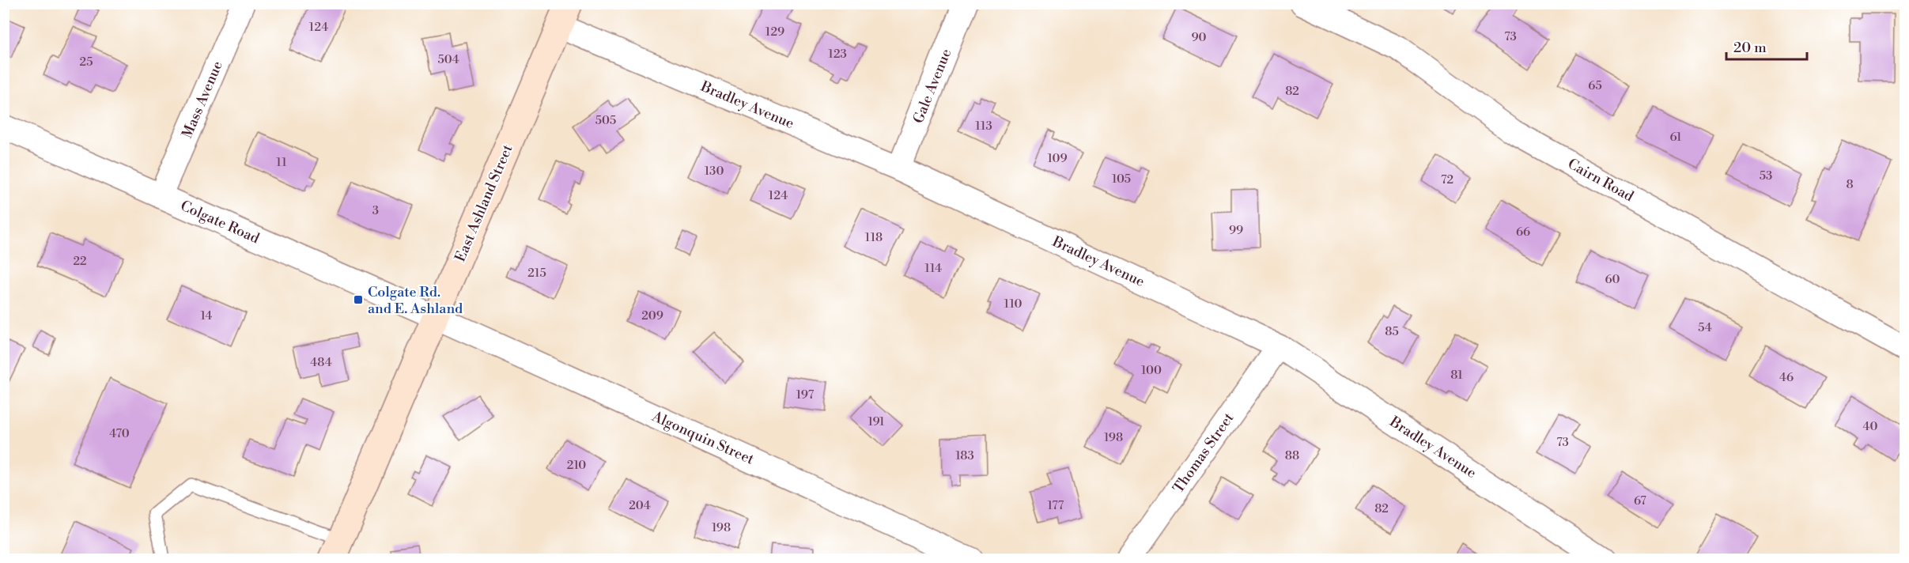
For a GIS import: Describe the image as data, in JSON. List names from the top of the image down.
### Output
{
  "streets": {
    "main road": ["East Ashland Street"],
    "street": [
      "Gale Avenue",
      "Mass Avenue",
      "Bradley Avenue",
      "Cairn Road",
      "Colgate Road",
      "Algonquin Street",
      "Thomas Street"
    ]
  },
  "crossings": [
    ["Gale Avenue", "Bradley Avenue"],
    ["Mass Avenue", "Colgate Road"],
    ["Bradley Avenue", "East Ashland Street"],
    ["Bradley Avenue", "Thomas Street"],
    ["East Ashland Street", "Colgate Road"],
    ["East Ashland Street", "Algonquin Street"],
    ["Colgate Road", "Algonquin Street"]
  ],
  "places": {
    "transit": ["Colgate Rd. and E. Ashland"]
  },
  "house_numbers": [
    "124",
    "129",
    "73",
    "90",
    "123",
    "504",
    "25",
    "65",
    "82",
    "505",
    "113",
    "61",
    "109",
    "11",
    "130",
    "53",
    "105",
    "72",
    "8",
    "124",
    "3",
    "99",
    "66",
    "118",
    "22",
    "114",
    "215",
    "60",
    "110",
    "14",
    "209",
    "54",
    "85",
    "484",
    "100",
    "81",
    "46",
    "197",
    "191",
    "40",
    "470",
    "198",
    "73",
    "183",
    "88",
    "210",
    "67",
    "204",
    "177",
    "82",
    "198"
  ],
  "scale_bar": "20 m"
}
